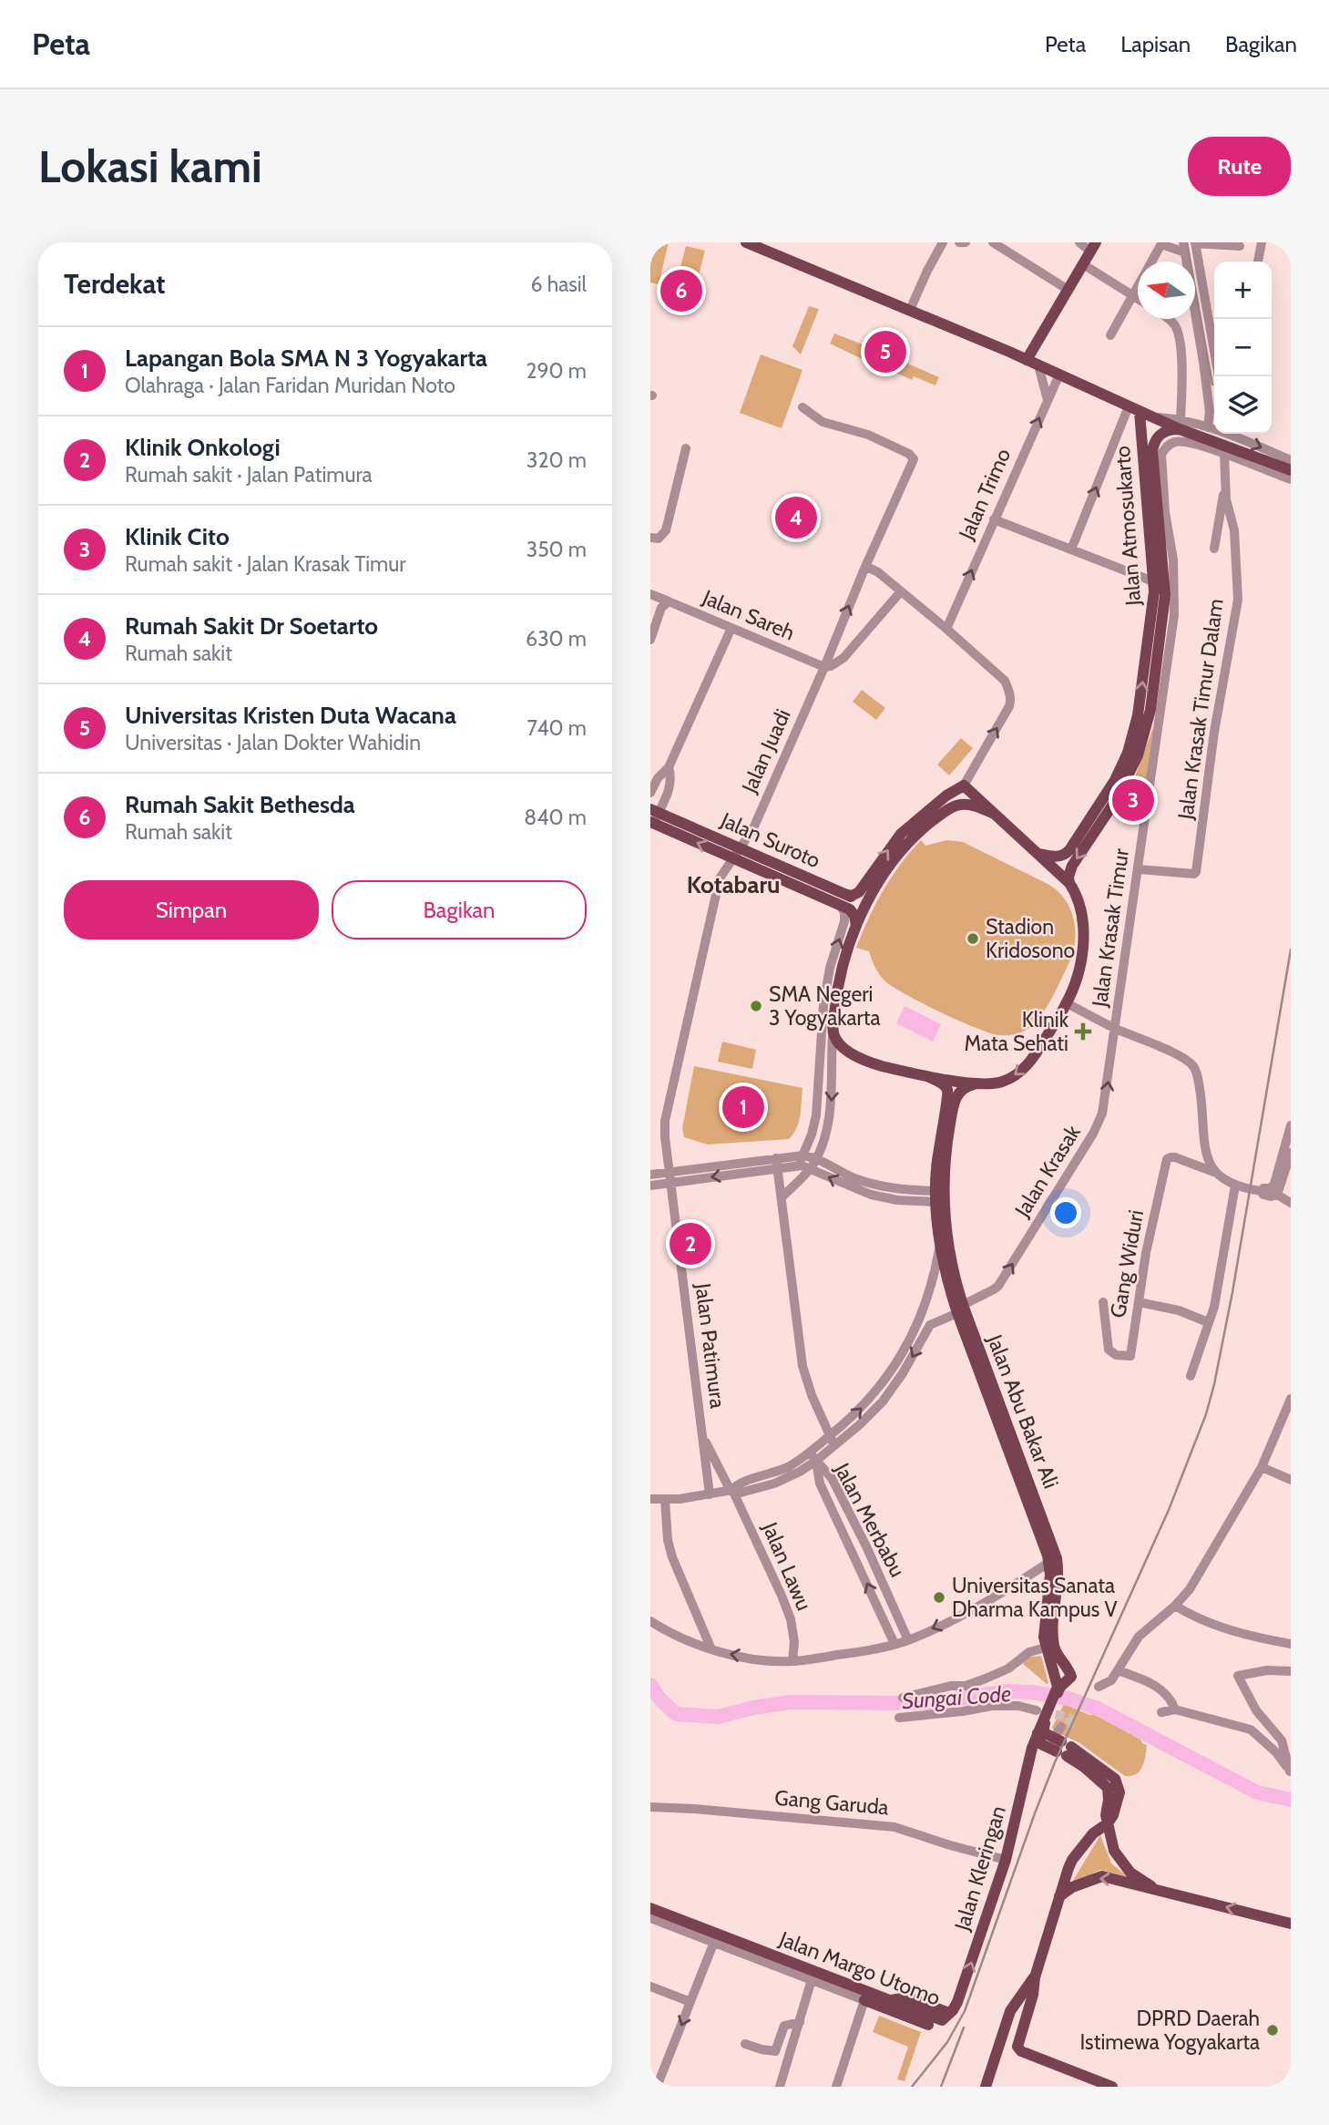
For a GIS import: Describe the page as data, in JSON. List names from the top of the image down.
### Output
{
  "streets": {
    "main road": [
      "Jalan Atmosukarto",
      "Jalan Suroto",
      "Jalan Abu Bakar Ali",
      "Jalan Kleringan",
      "Jalan Margo Utomo"
    ],
    "street": [
      "Jalan Trimo",
      "Jalan Sareh",
      "Jalan Krasak Timur Dalam",
      "Jalan Juadi",
      "Jalan Krasak Timur",
      "Jalan Krasak",
      "Gang Widuri",
      "Jalan Patimura",
      "Jalan Merbabu",
      "Jalan Lawu",
      "Gang Garuda"
    ]
  },
  "crossings": [
    ["Jalan Atmosukarto", "Jalan Krasak Timur"],
    ["Jalan Sareh", "Jalan Juadi"],
    ["Jalan Krasak Timur Dalam", "Jalan Krasak Timur"],
    ["Jalan Juadi", "Jalan Suroto"],
    ["Jalan Juadi", "Jalan Patimura"],
    ["Jalan Suroto", "Jalan Patimura"],
    ["Jalan Krasak Timur", "Jalan Krasak"],
    ["Jalan Krasak", "Jalan Abu Bakar Ali"],
    ["Jalan Patimura", "Jalan Lawu"],
    ["Jalan Abu Bakar Ali", "Jalan Kleringan"],
    ["Gang Garuda", "Jalan Kleringan"],
    ["Jalan Kleringan", "Jalan Margo Utomo"]
  ],
  "districts": ["Kotabaru"],
  "water": ["Sungai Code"],
  "places": {
    "other": [
      "Stadion Kridosono",
      "SMA Negeri 3 Yogyakarta",
      "Universitas Sanata Dharma Kampus V",
      "DPRD Daerah Istimewa Yogyakarta"
    ],
    "health": ["Klinik Mata Sehati"]
  },
  "north": "left",
  "page": {
    "header": "Peta",
    "nav": ["Peta", "Lapisan", "Bagikan"],
    "buttons": [
      "Rute",
      ["Simpan", "Bagikan"]
    ],
    "title": "Lokasi kami",
    "heading": ["Terdekat", "6 hasil"],
    "map_buttons": ["+", "−"],
    "pins": [
      "6",
      "5",
      "4",
      "3",
      "1",
      "2"
    ],
    "list": [
      {
        "mark": "1",
        "name": "Lapangan Bola SMA N 3 Yogyakarta",
        "note": "Olahraga · Jalan Faridan Muridan Noto",
        "value": "290 m"
      },
      {
        "mark": "2",
        "name": "Klinik Onkologi",
        "note": "Rumah sakit · Jalan Patimura",
        "value": "320 m"
      },
      {
        "mark": "3",
        "name": "Klinik Cito",
        "note": "Rumah sakit · Jalan Krasak Timur",
        "value": "350 m"
      },
      {
        "mark": "4",
        "name": "Rumah Sakit Dr Soetarto",
        "note": "Rumah sakit",
        "value": "630 m"
      },
      {
        "mark": "5",
        "name": "Universitas Kristen Duta Wacana",
        "note": "Universitas · Jalan Dokter Wahidin",
        "value": "740 m"
      },
      {
        "mark": "6",
        "name": "Rumah Sakit Bethesda",
        "note": "Rumah sakit",
        "value": "840 m"
      }
    ]
  }
}
